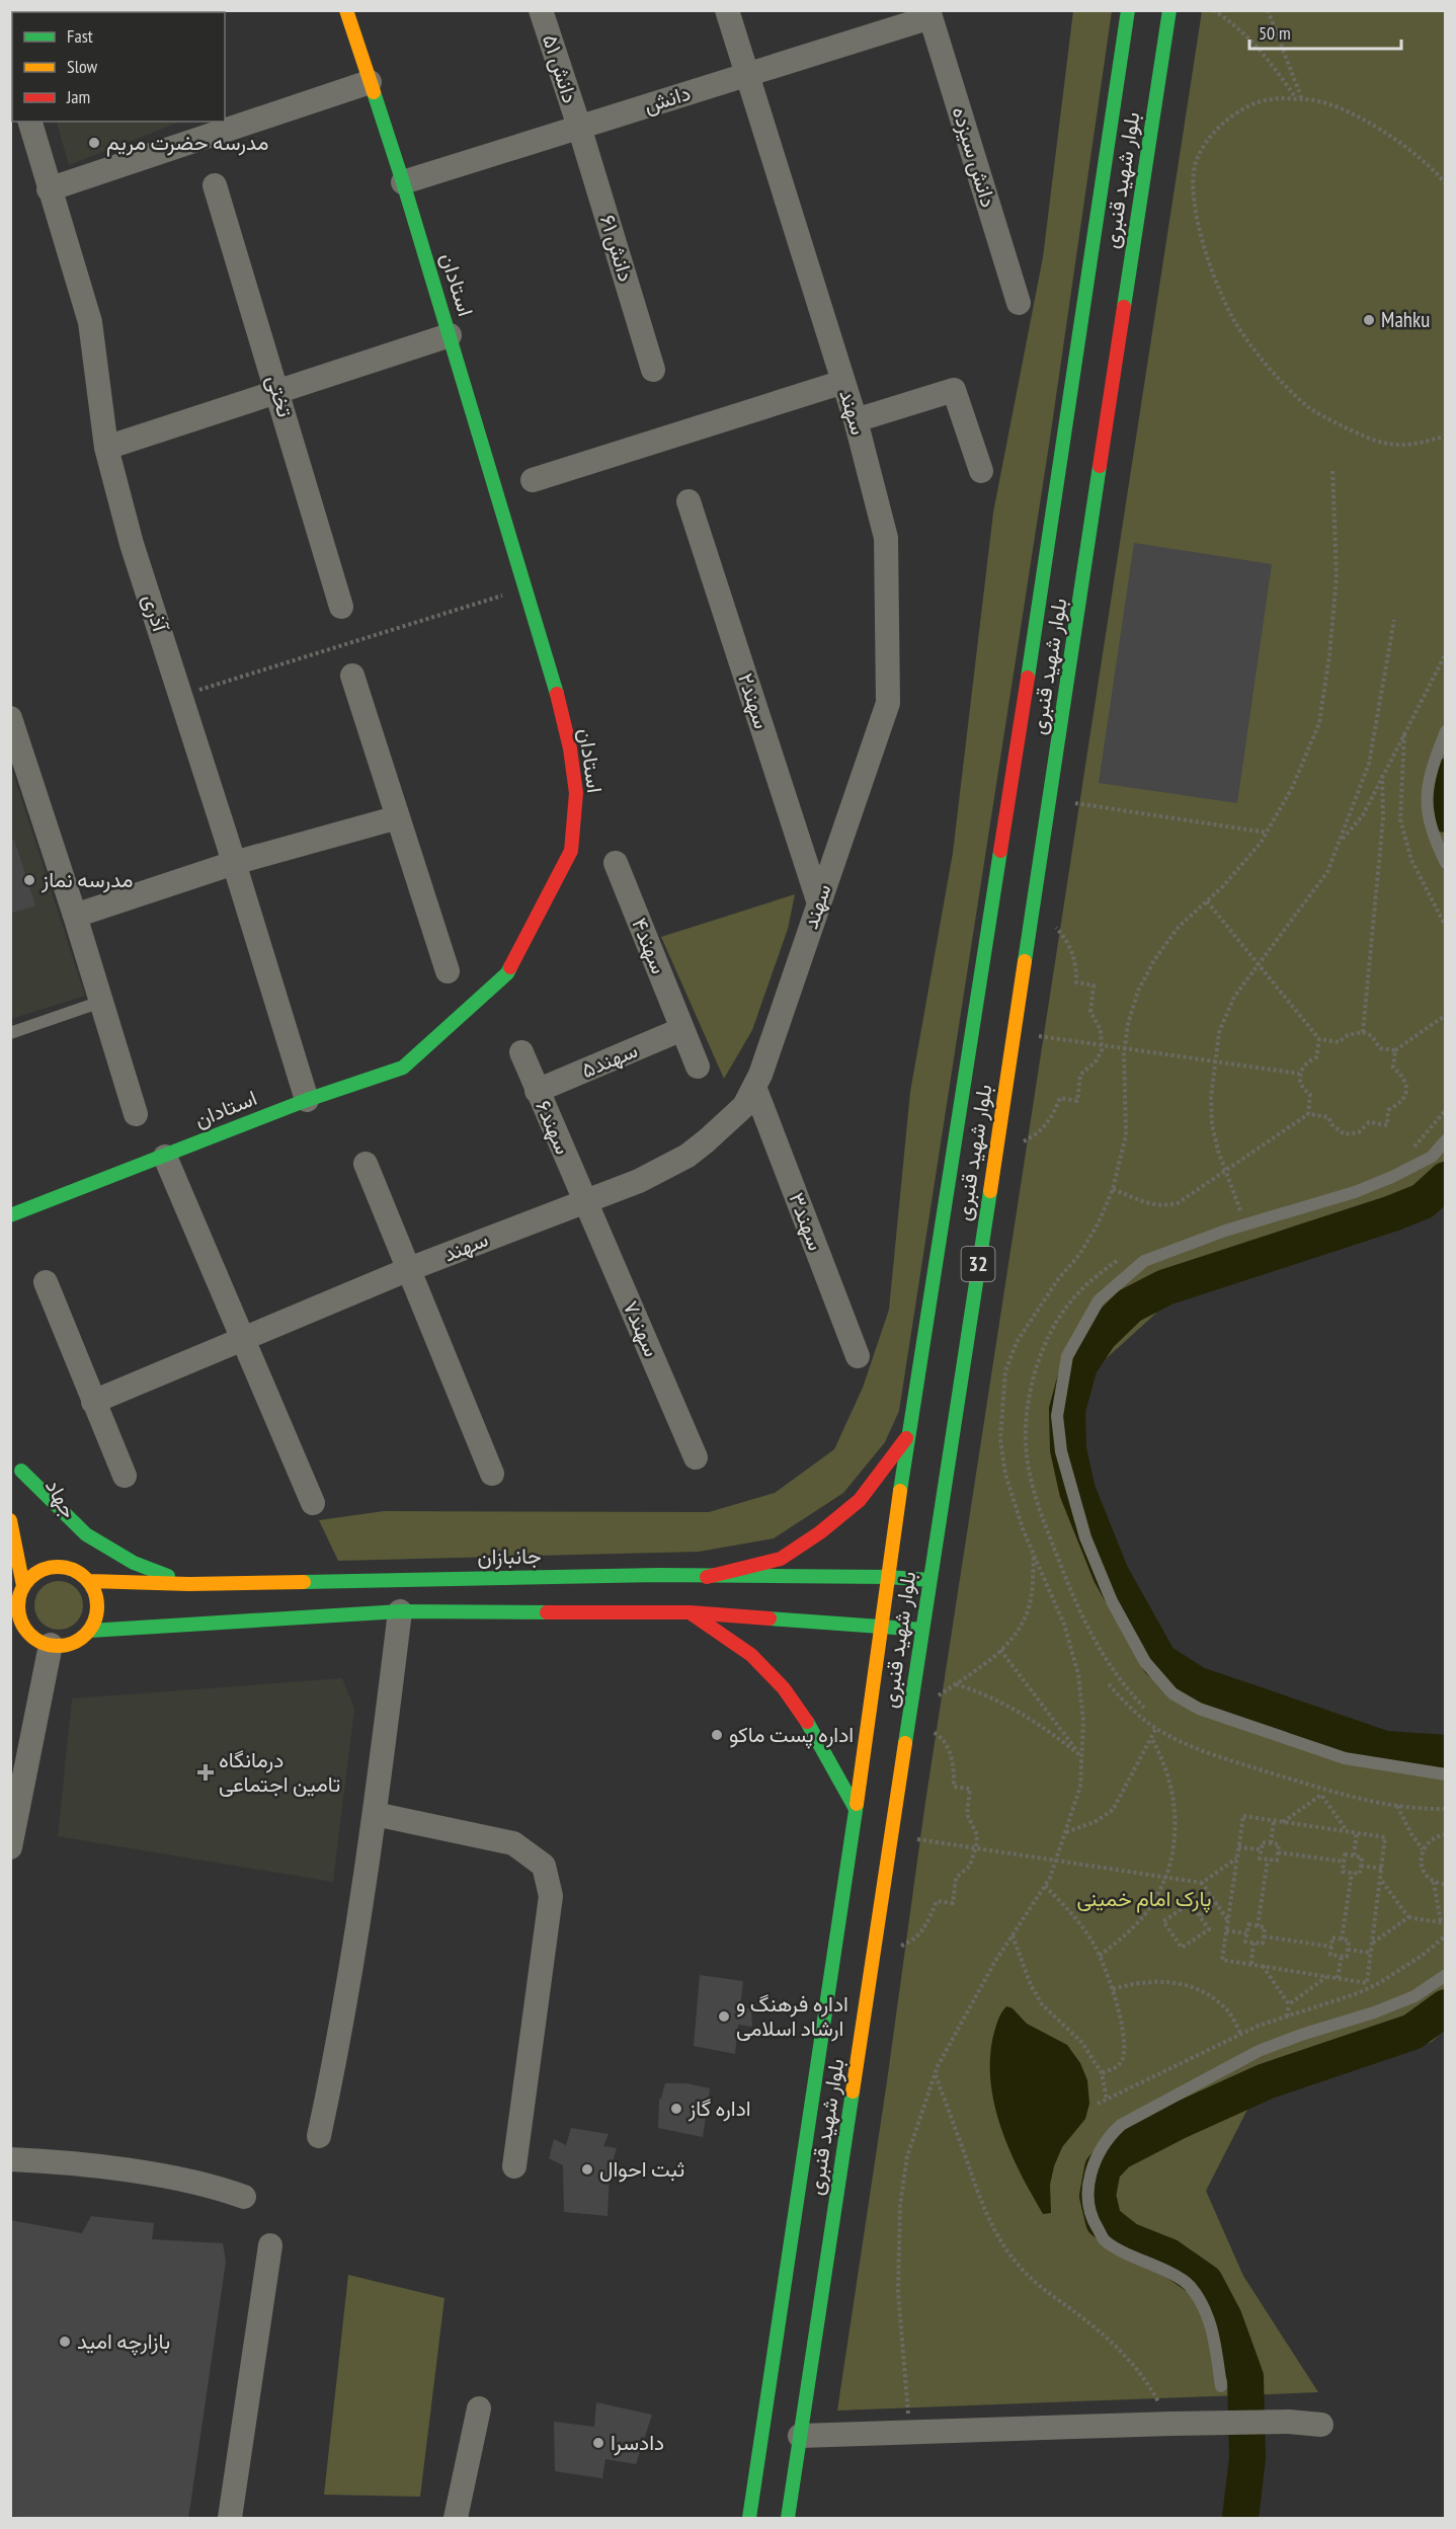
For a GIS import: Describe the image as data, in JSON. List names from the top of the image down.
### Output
{
  "streets": {
    "main road": [
      "بلوار شهید قنبری",
      "استادان",
      "32",
      "جهاد",
      "جانبازان"
    ],
    "street": [
      "دانش ۵۱",
      "دانش",
      "دانش سیزده",
      "دانش ۶۱",
      "تختی",
      "سهند",
      "آذری",
      "سهند۲",
      "سهند۴",
      "سهند۵",
      "سهند۶",
      "سهند۳",
      "سهند۷"
    ]
  },
  "crossings": [
    ["دانش ۵۱", "دانش"],
    ["دانش ۵۱", "دانش ۶۱"],
    ["دانش", "دانش سیزده"],
    ["دانش", "دانش ۶۱"],
    ["دانش", "استادان"],
    ["دانش", "سهند"],
    ["بلوار شهید قنبری", "جانبازان"],
    ["استادان", "آذری"],
    ["سهند", "سهند۲"],
    ["سهند", "سهند۶"],
    ["سهند", "سهند۳"],
    ["سهند", "سهند۷"],
    ["سهند۴", "سهند۵"],
    ["سهند۵", "سهند۶"],
    ["سهند۶", "سهند۷"],
    ["جهاد", "جانبازان"]
  ],
  "parks": ["پارک امام خمینی"],
  "places": {
    "other": [
      "مدرسه حضرت مریم",
      "Mahku",
      "مدرسه نماز",
      "اداره پست ماکو",
      "اداره فرهنگ و ارشاد اسلامی",
      "اداره گاز",
      "ثبت احوال",
      "بازارچه امید",
      "دادسرا"
    ],
    "health": ["درمانگاه تامین اجتماعی"]
  },
  "legend": ["Fast", "Slow", "Jam"],
  "scale_bar": "50 m"
}
